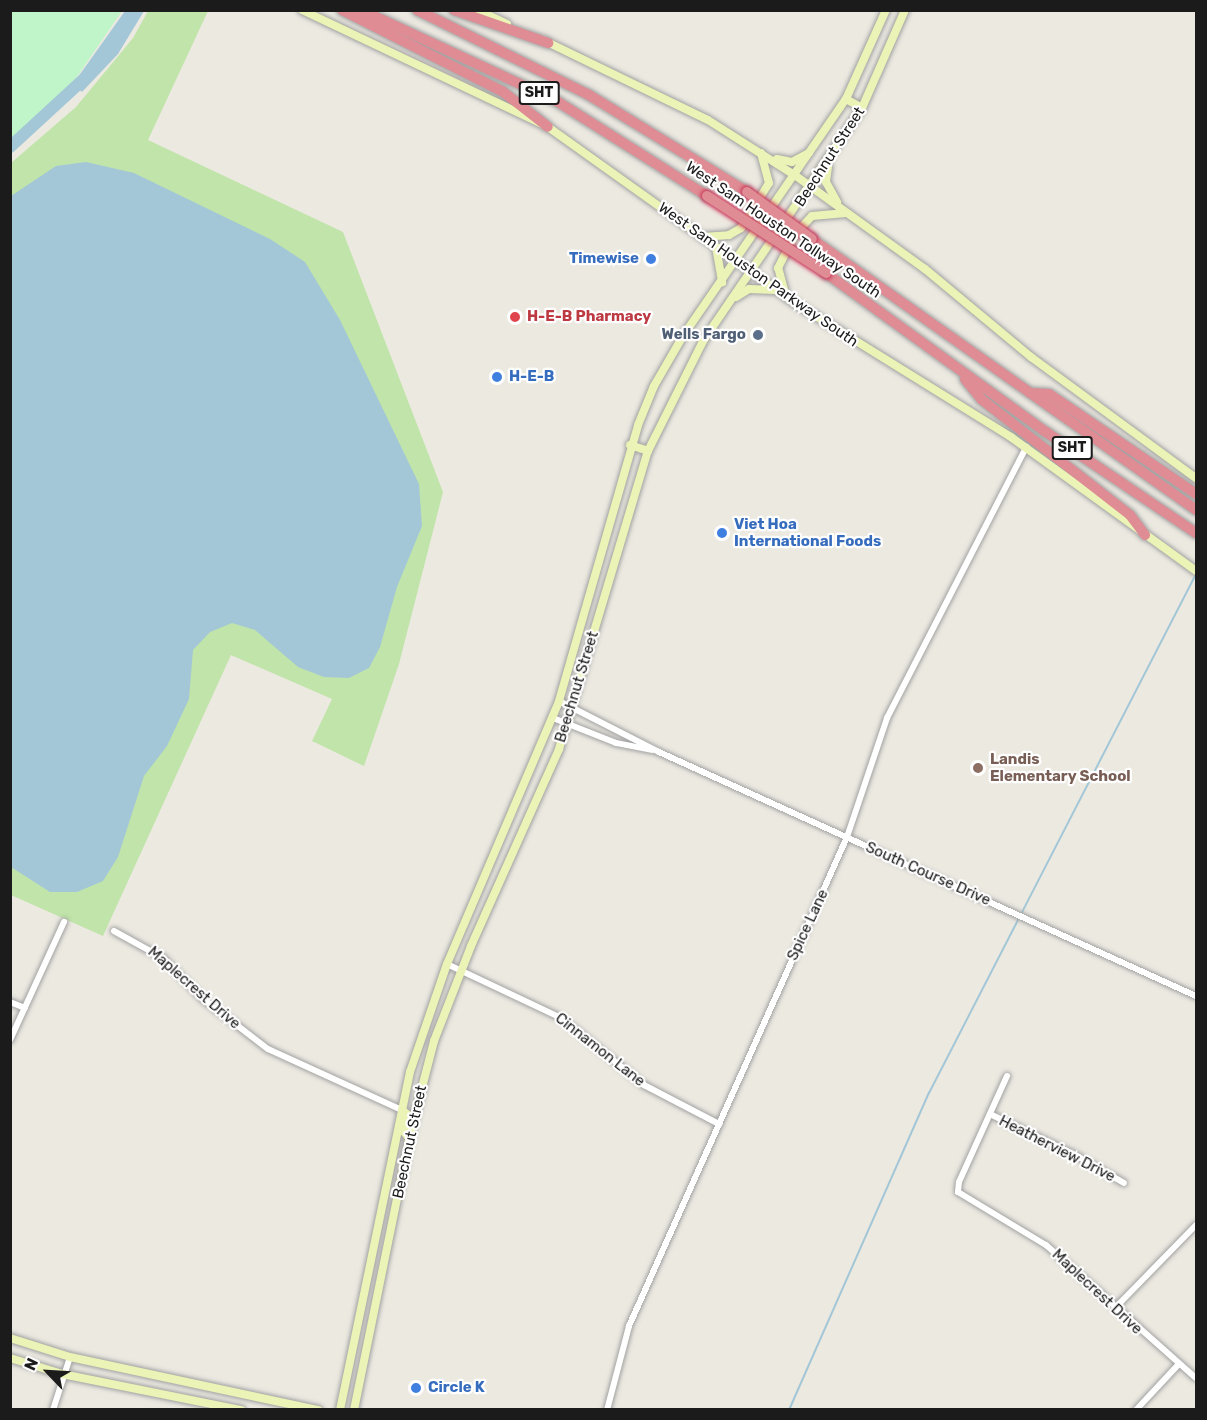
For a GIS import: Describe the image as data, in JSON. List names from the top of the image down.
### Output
{
  "streets": {
    "highway": ["SHT", "West Sam Houston Tollway South"],
    "main road": ["Beechnut Street", "West Sam Houston Parkway South"],
    "street": [
      "South Course Drive",
      "Spice Lane",
      "Maplecrest Drive",
      "Cinnamon Lane",
      "Heatherview Drive"
    ]
  },
  "crossings": [
    ["Beechnut Street", "West Sam Houston Parkway South"],
    ["Beechnut Street", "South Course Drive"],
    ["Beechnut Street", "Maplecrest Drive"],
    ["Beechnut Street", "Cinnamon Lane"],
    ["West Sam Houston Parkway South", "Spice Lane"],
    ["South Course Drive", "Spice Lane"],
    ["Spice Lane", "Cinnamon Lane"],
    ["Maplecrest Drive", "Heatherview Drive"]
  ],
  "places": [
    "Timewise",
    "H-E-B Pharmacy",
    "Wells Fargo",
    "H-E-B",
    "Viet Hoa International Foods",
    "Landis Elementary School",
    "Circle K"
  ],
  "north": "top left"
}
